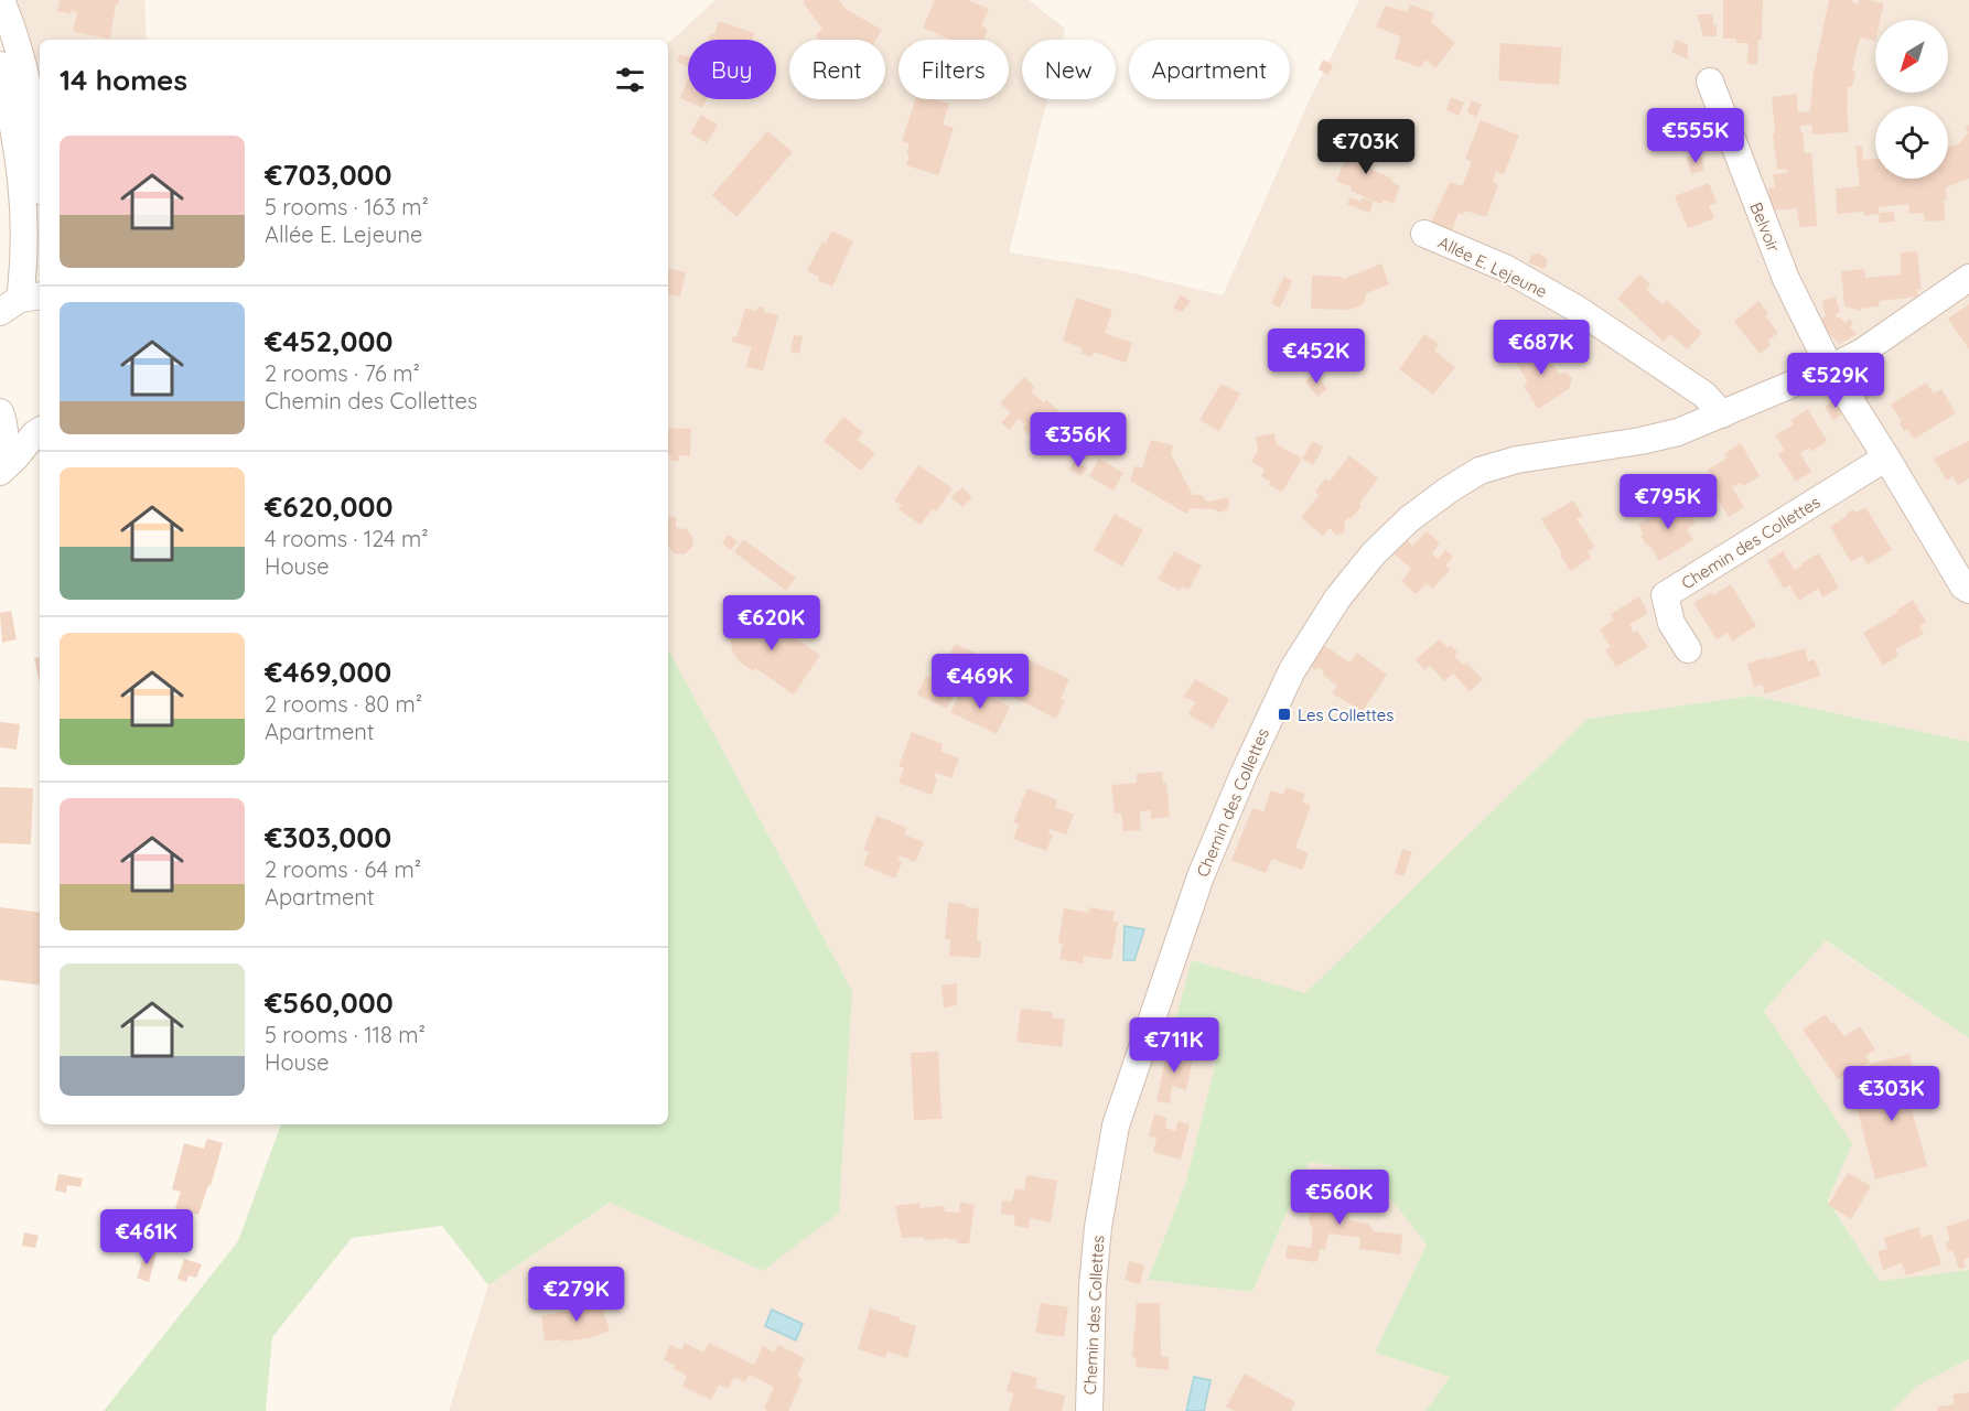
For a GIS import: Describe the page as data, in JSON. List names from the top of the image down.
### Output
{
  "streets": {
    "street": ["Belvoir", "Allée E. Lejeune", "Chemin des Collettes"]
  },
  "crossings": [
    ["Belvoir", "Chemin des Collettes"],
    ["Allée E. Lejeune", "Chemin des Collettes"]
  ],
  "places": {
    "transit": ["Les Collettes"]
  },
  "north": "bottom left",
  "page": {
    "chip": [
      "Buy",
      "Rent",
      "Filters",
      "New",
      "Apartment"
    ],
    "heading": "14 homes",
    "price": [
      "€555K",
      "€703K",
      "€687K",
      "€452K",
      "€529K",
      "€356K",
      "€795K",
      "€620K",
      "€469K",
      "€711K",
      "€303K",
      "€560K",
      "€461K",
      "€279K"
    ],
    "list": [
      {
        "name": "€703,000",
        "note": "5 rooms · 163 m² · Allée E. Lejeune"
      },
      {
        "name": "€452,000",
        "note": "2 rooms · 76 m² · Chemin des Collettes"
      },
      {
        "name": "€620,000",
        "note": "4 rooms · 124 m² · House"
      },
      {
        "name": "€469,000",
        "note": "2 rooms · 80 m² · Apartment"
      },
      {
        "name": "€303,000",
        "note": "2 rooms · 64 m² · Apartment"
      },
      {
        "name": "€560,000",
        "note": "5 rooms · 118 m² · House"
      }
    ]
  }
}
